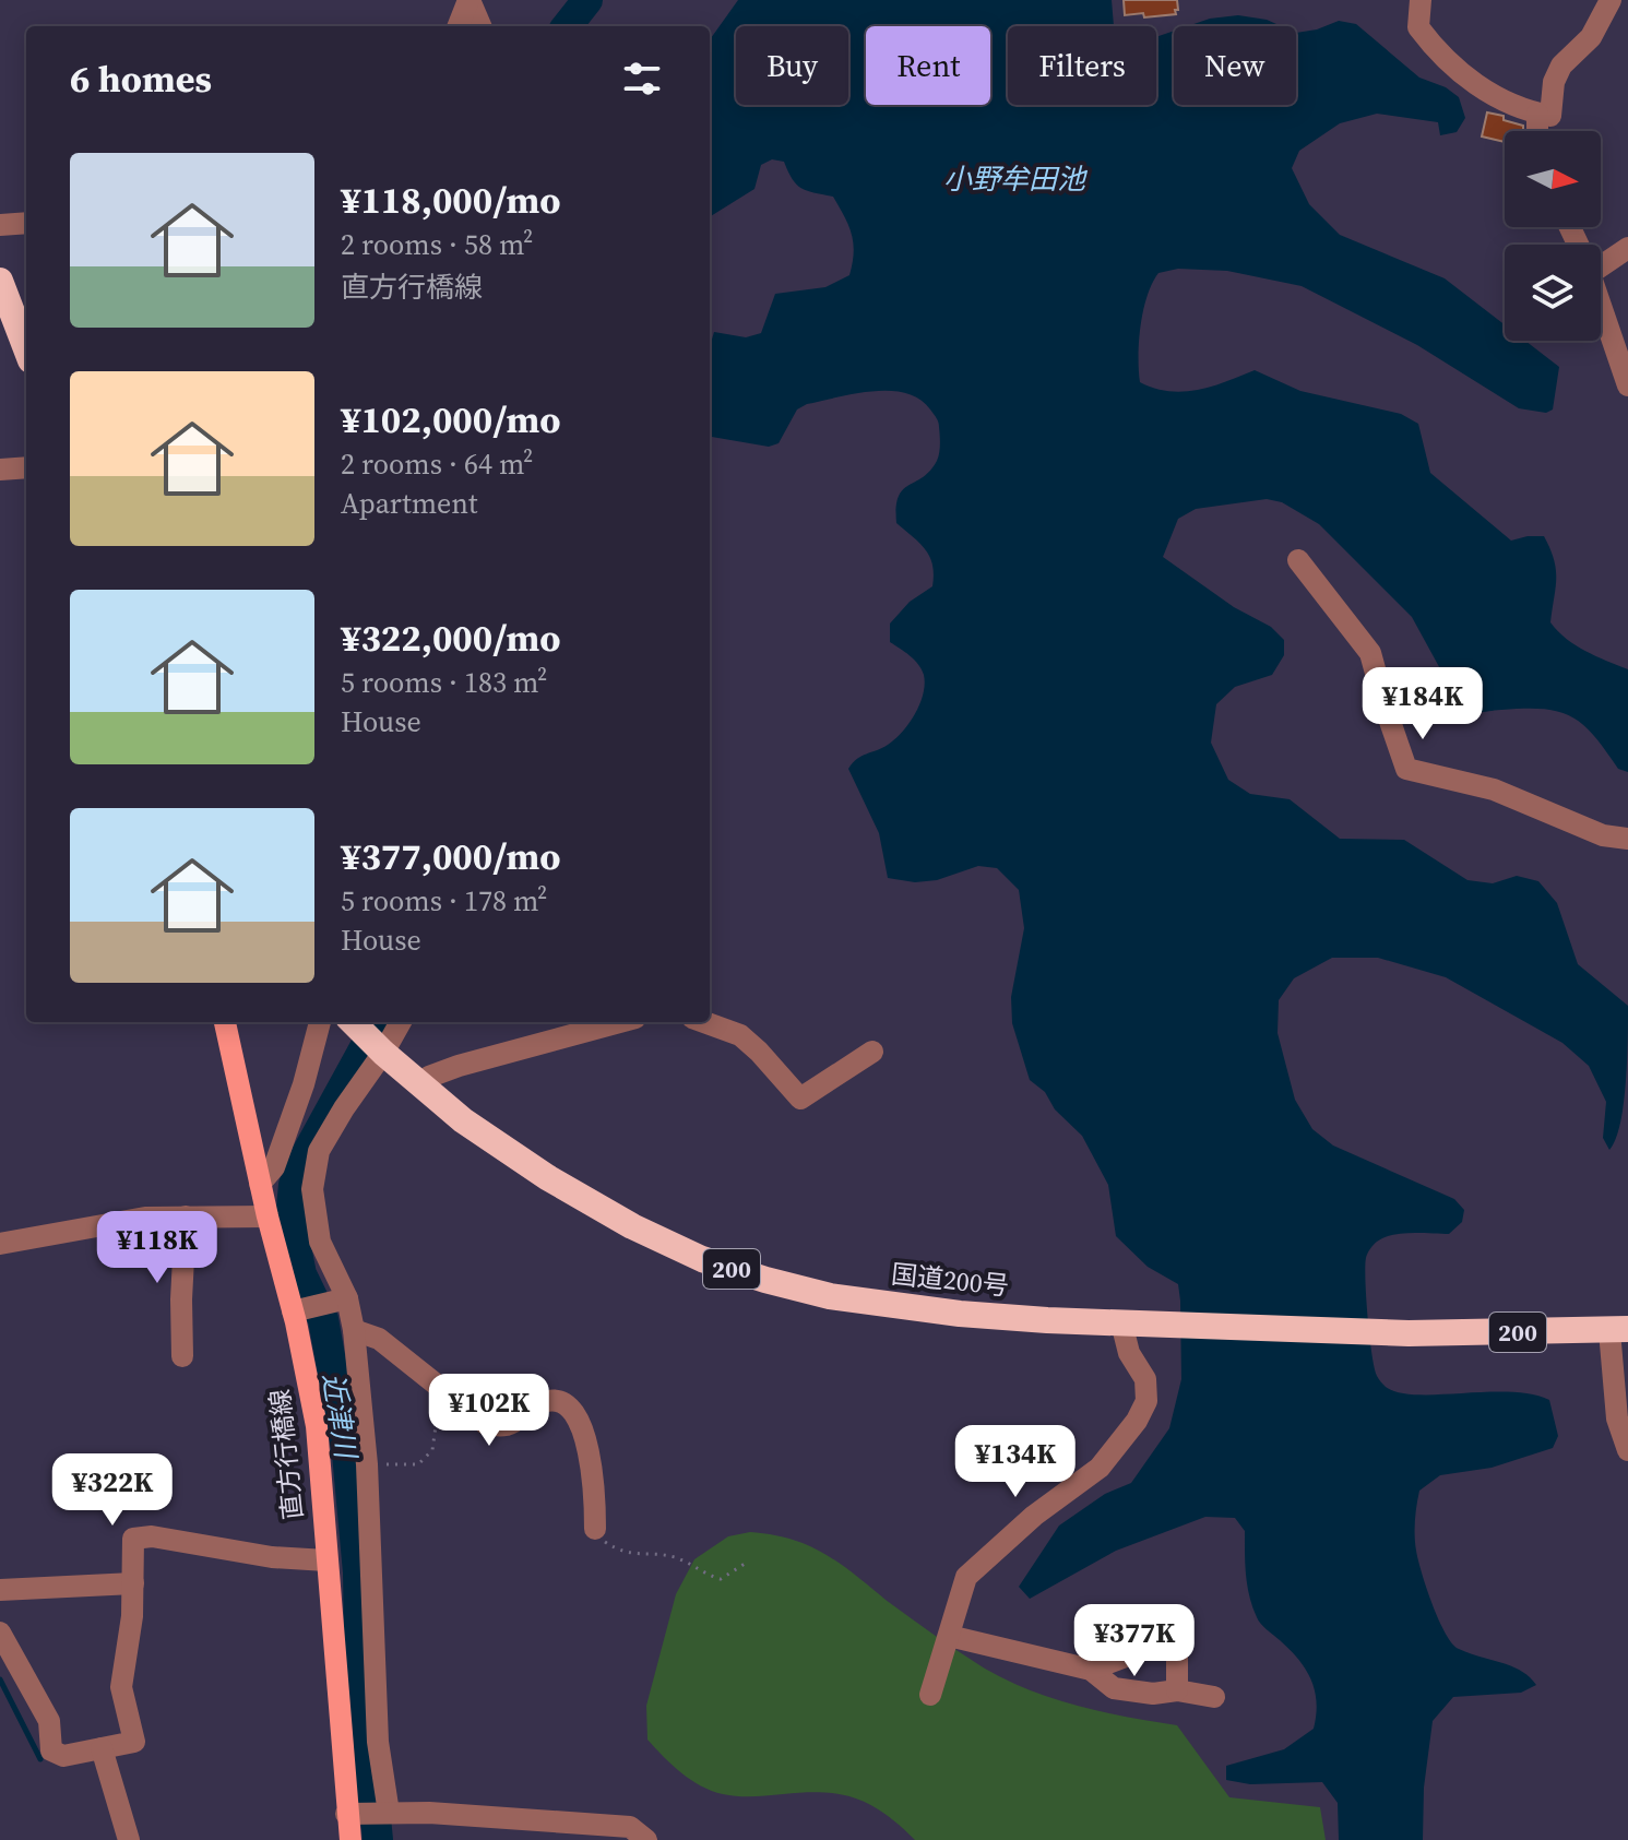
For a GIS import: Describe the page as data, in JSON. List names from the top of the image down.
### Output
{
  "streets": {
    "highway": ["200", "国道200号"],
    "main road": ["直方行橋線"]
  },
  "water": ["小野牟田池", "近津川"],
  "north": "right",
  "page": {
    "chip": [
      "Buy",
      "Rent",
      "Filters",
      "New"
    ],
    "heading": "6 homes",
    "list": [
      {
        "name": "¥118,000/mo",
        "note": "2 rooms · 58 m² · 直方行橋線"
      },
      {
        "name": "¥102,000/mo",
        "note": "2 rooms · 64 m² · Apartment"
      },
      {
        "name": "¥322,000/mo",
        "note": "5 rooms · 183 m² · House"
      },
      {
        "name": "¥377,000/mo",
        "note": "5 rooms · 178 m² · House"
      }
    ],
    "price": [
      "¥184K",
      "¥118K",
      "¥102K",
      "¥134K",
      "¥322K",
      "¥377K"
    ]
  }
}
